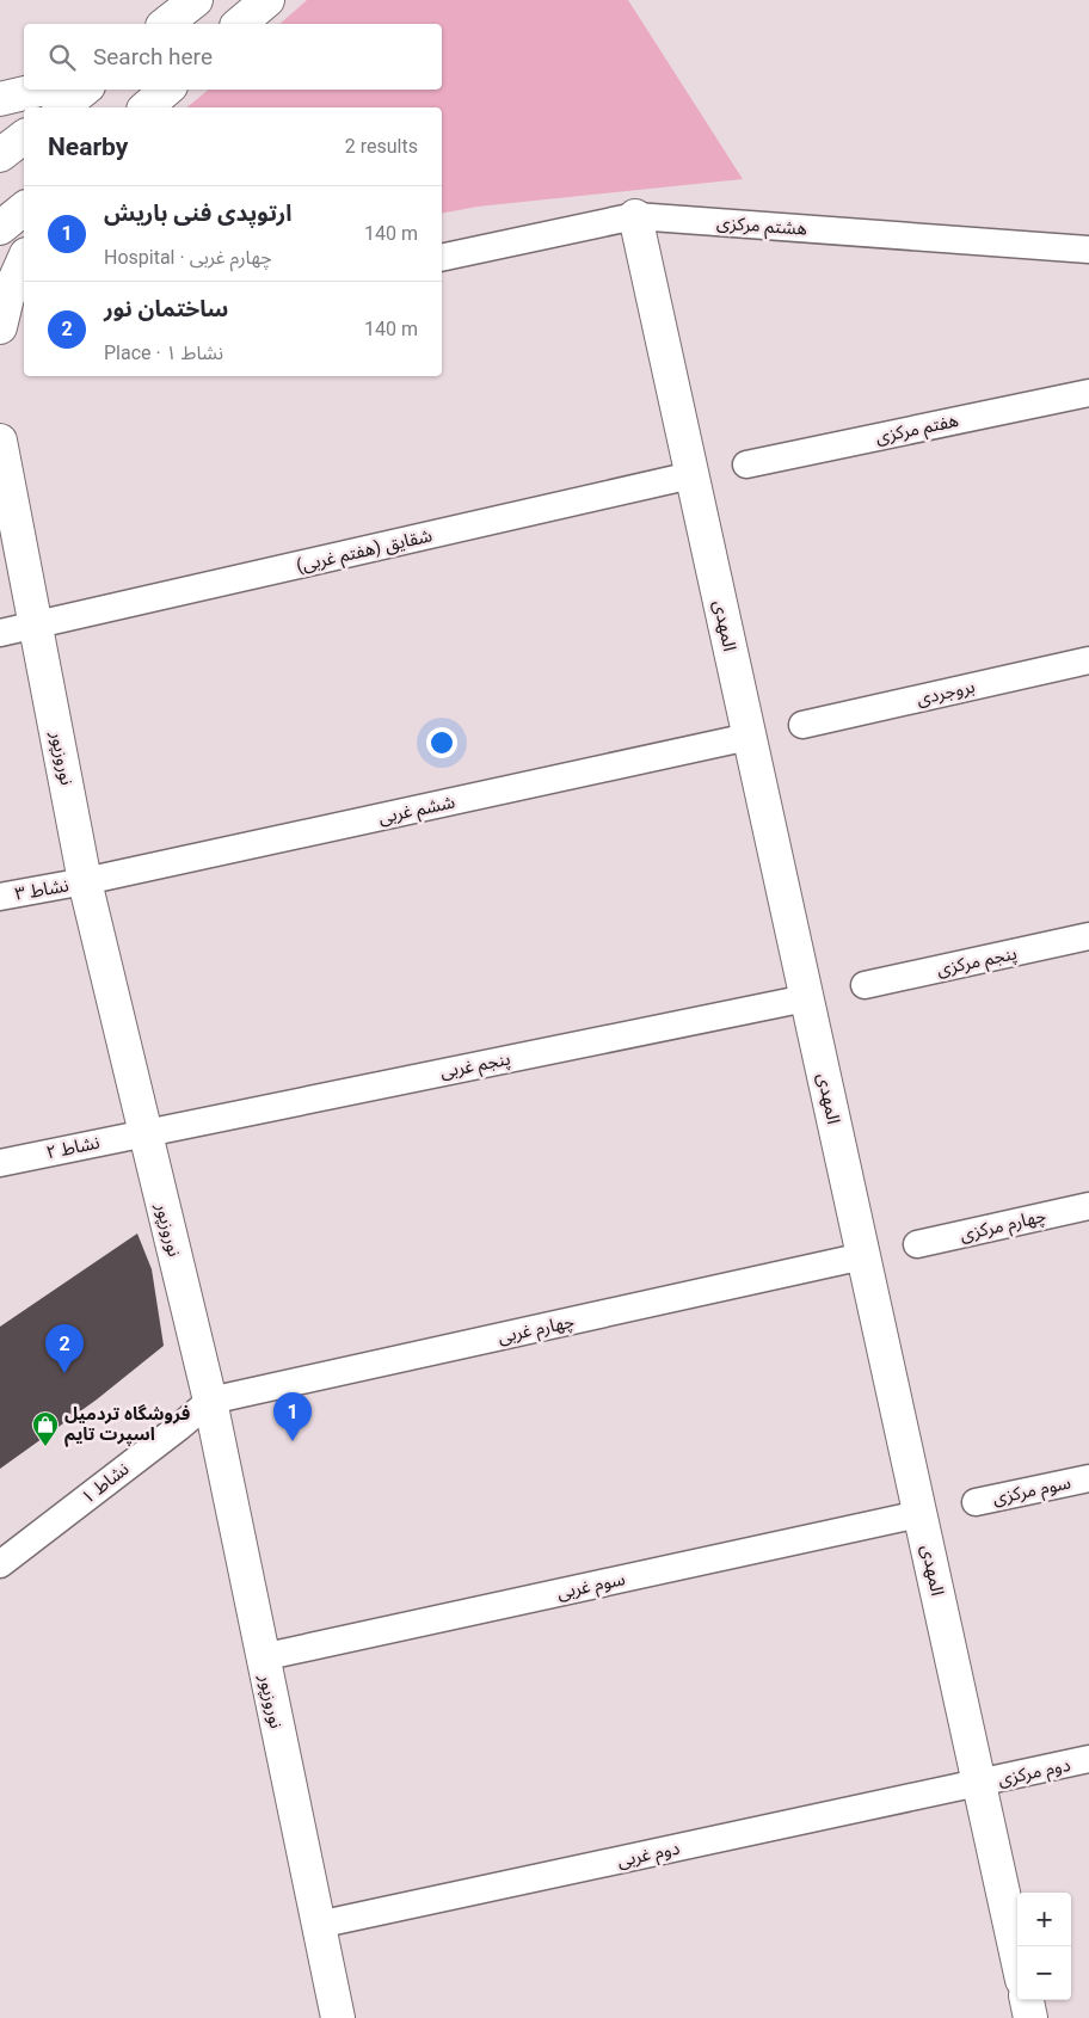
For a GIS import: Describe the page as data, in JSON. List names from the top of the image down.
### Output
{
  "streets": {
    "street": [
      "هشتم مرکزی",
      "هفتم مرکزی",
      "شقایق (هفتم غربی)",
      "المهدی",
      "بروجردی",
      "نوروزپور",
      "ششم غربی",
      "نشاط ۳",
      "پنجم مرکزی",
      "پنجم غربی",
      "نشاط ۲",
      "چهارم مرکزی",
      "چهارم غربی",
      "نشاط ۱",
      "سوم مرکزی",
      "سوم غربی",
      "دوم مرکزی",
      "دوم غربی"
    ]
  },
  "crossings": [
    ["هشتم مرکزی", "المهدی"],
    ["شقایق (هفتم غربی)", "المهدی"],
    ["شقایق (هفتم غربی)", "نوروزپور"],
    ["المهدی", "ششم غربی"],
    ["المهدی", "پنجم غربی"],
    ["المهدی", "چهارم غربی"],
    ["المهدی", "سوم غربی"],
    ["المهدی", "دوم مرکزی"],
    ["المهدی", "دوم غربی"],
    ["نوروزپور", "ششم غربی"],
    ["نوروزپور", "نشاط ۳"],
    ["نوروزپور", "پنجم غربی"],
    ["نوروزپور", "نشاط ۲"],
    ["نوروزپور", "چهارم غربی"],
    ["نوروزپور", "نشاط ۱"],
    ["نوروزپور", "سوم غربی"],
    ["نوروزپور", "دوم غربی"],
    ["ششم غربی", "نشاط ۳"],
    ["پنجم غربی", "نشاط ۲"],
    ["چهارم غربی", "نشاط ۱"],
    ["دوم مرکزی", "دوم غربی"]
  ],
  "places": {
    "shop": ["فروشگاه تردمیل اسپرت تایم"]
  },
  "page": {
    "search": "Search here",
    "heading": ["Nearby", "2 results"],
    "list": [
      {
        "mark": "1",
        "name": "ارتوپدی فنی باریش",
        "note": "Hospital · چهارم غربی",
        "value": "140 m"
      },
      {
        "mark": "2",
        "name": "ساختمان نور",
        "note": "Place · نشاط ۱",
        "value": "140 m"
      }
    ],
    "pins": ["2", "1"],
    "map_buttons": ["+", "−"]
  }
}
